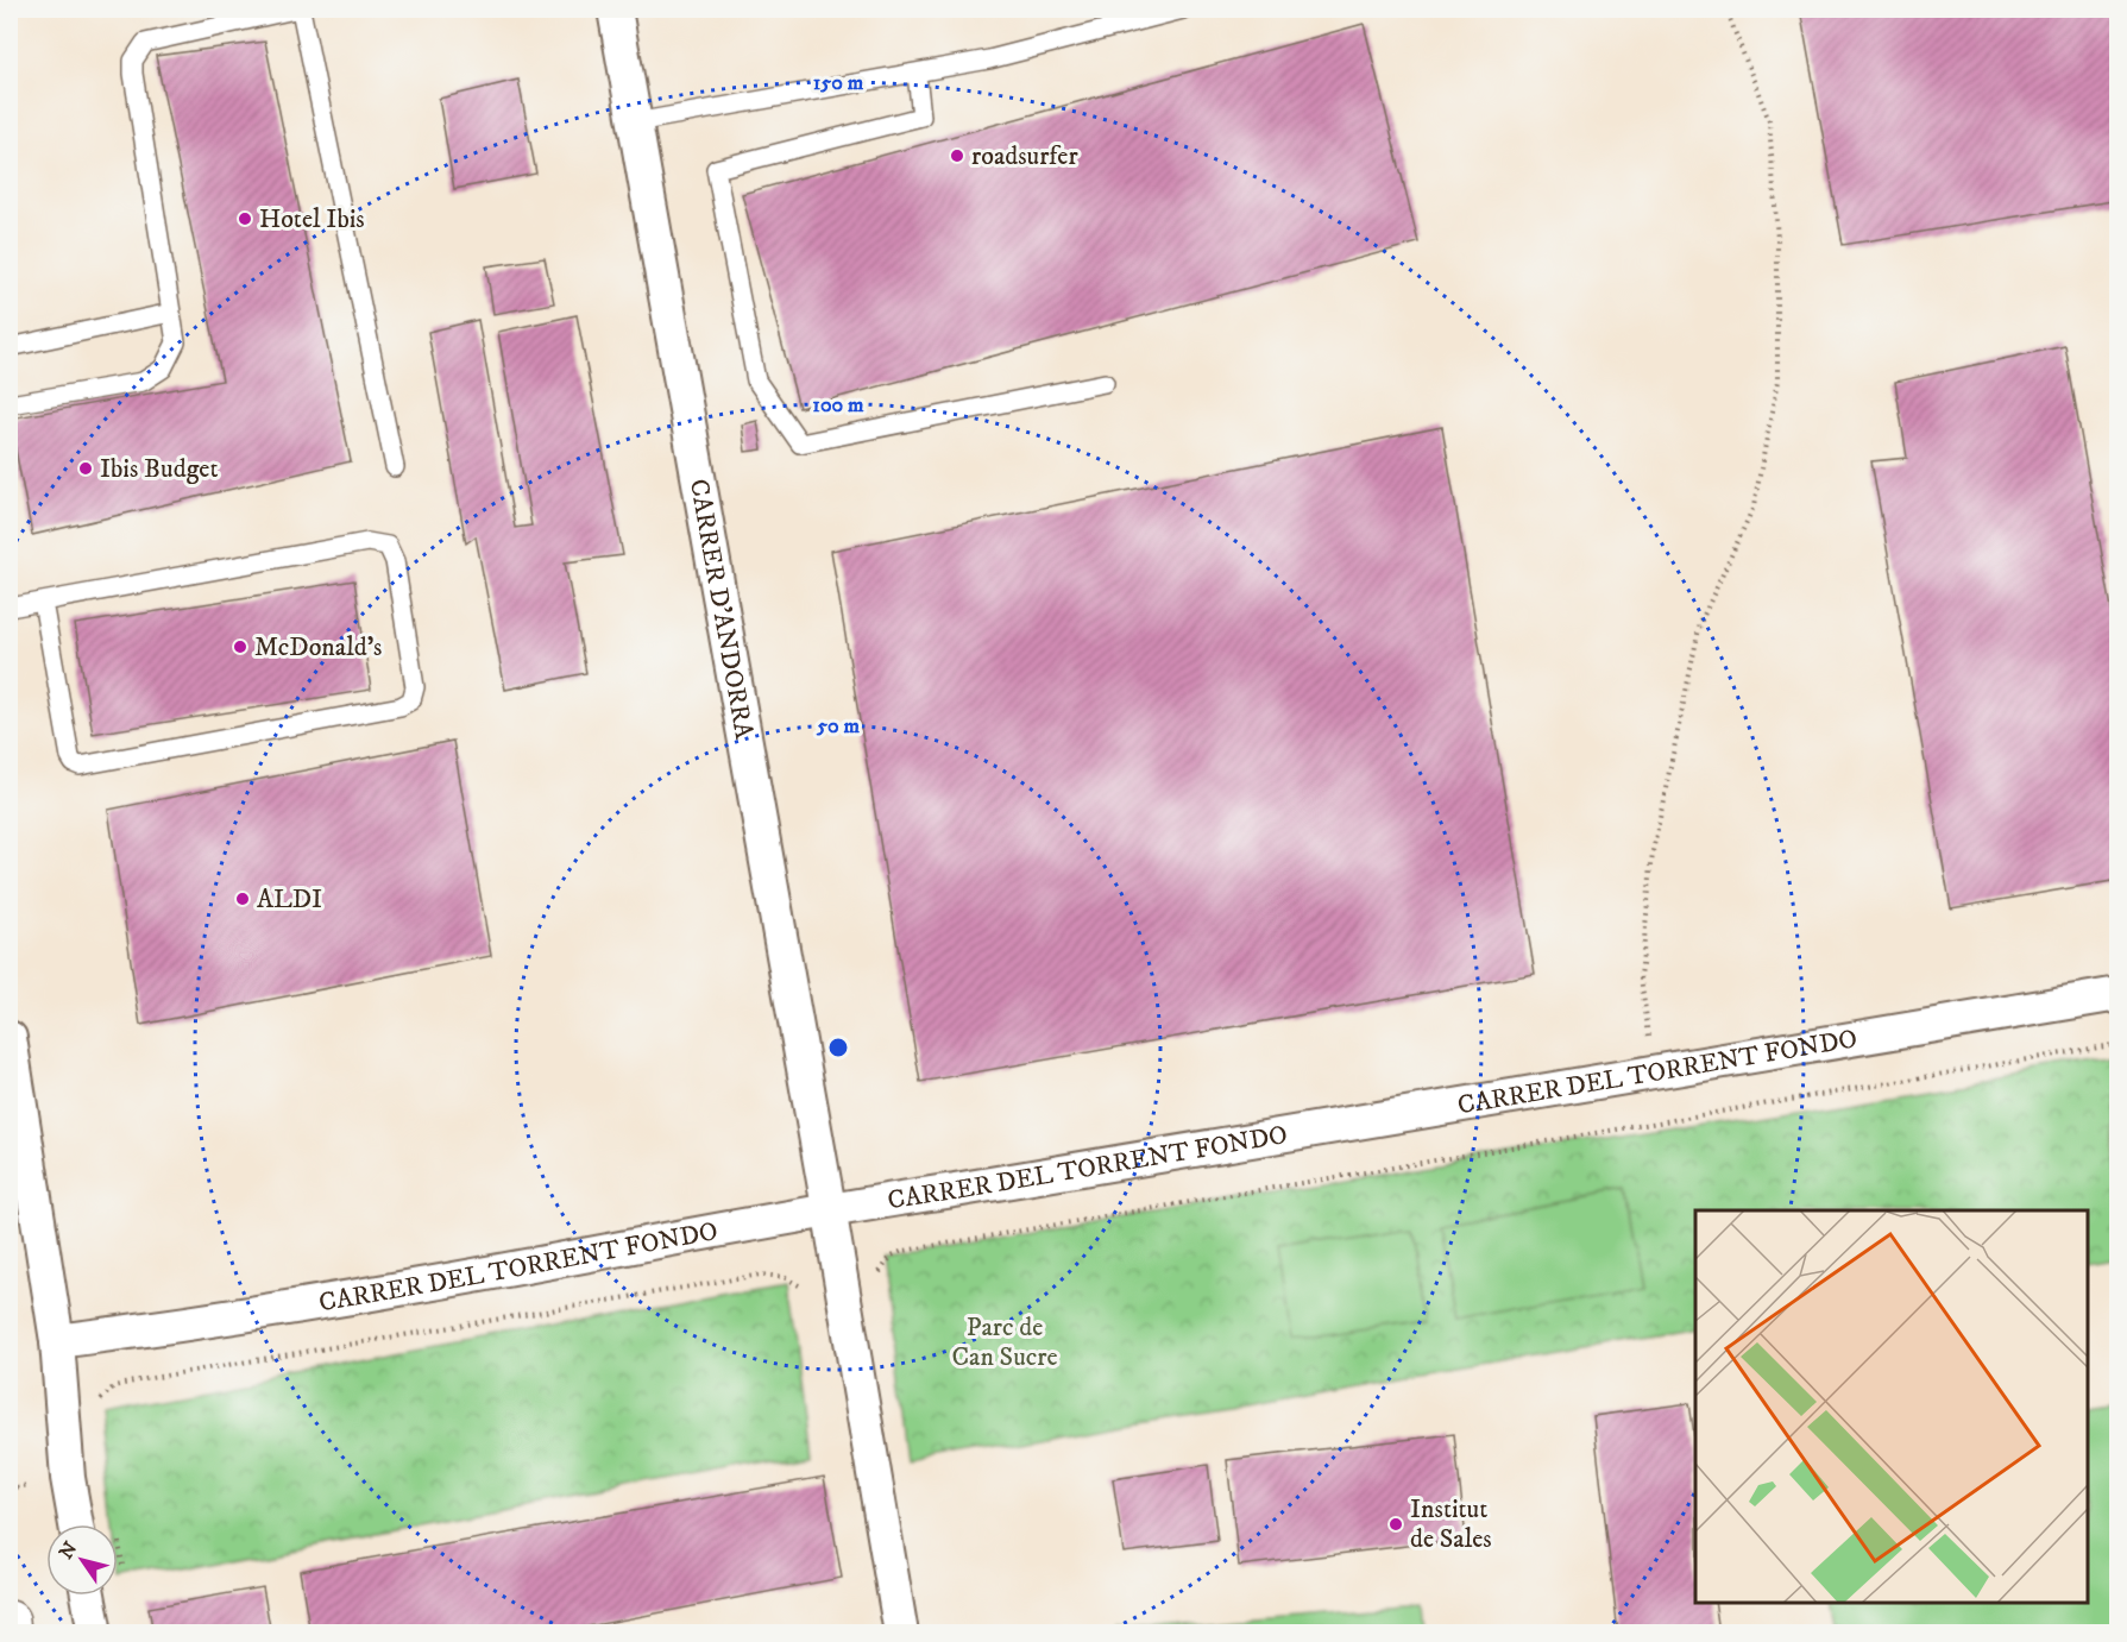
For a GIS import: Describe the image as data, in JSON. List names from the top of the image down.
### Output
{
  "streets": {
    "street": ["CARRER D'ANDORRA", "CARRER DEL TORRENT FONDO"]
  },
  "crossings": [
    ["CARRER D'ANDORRA", "CARRER DEL TORRENT FONDO"]
  ],
  "parks": ["Parc de Can Sucre"],
  "places": [
    "roadsurfer",
    "Hotel Ibis",
    "Ibis Budget",
    "McDonald's",
    "ALDI",
    "Institut de Sales"
  ],
  "north": "top left",
  "rings": ["150 m", "100 m", "50 m"]
}
